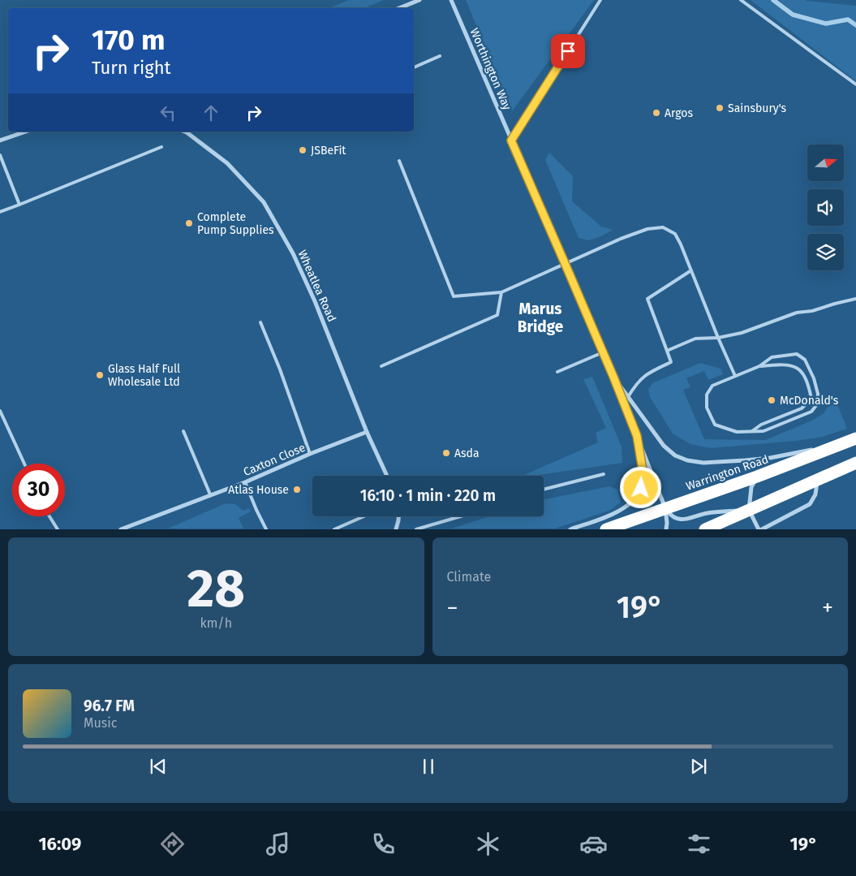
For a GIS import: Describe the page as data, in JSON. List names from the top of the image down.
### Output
{
  "streets": {
    "highway": ["Warrington Road"],
    "street": ["Worthington Way", "Wheatlea Road", "Caxton Close"]
  },
  "crossings": [
    ["Worthington Way", "Warrington Road"],
    ["Wheatlea Road", "Caxton Close"]
  ],
  "districts": ["Marus Bridge"],
  "places": [
    "Sainsbury's",
    "Argos",
    "JSBeFit",
    "Complete Pump Supplies",
    "Glass Half Full Wholesale Ltd",
    "McDonald's",
    "Asda",
    "Atlas House"
  ],
  "north": "right",
  "page": {
    "turn": ["170 m", "Turn right"],
    "limit": "30",
    "trip": "16:10 · 1 min · 220 m",
    "tile": [
      ["28", "km/h"],
      "Climate"
    ],
    "heat": ["−", "19°", "+"],
    "song": ["96.7 FM", "Music"],
    "tabs": ["16:09", "19°"]
  }
}
